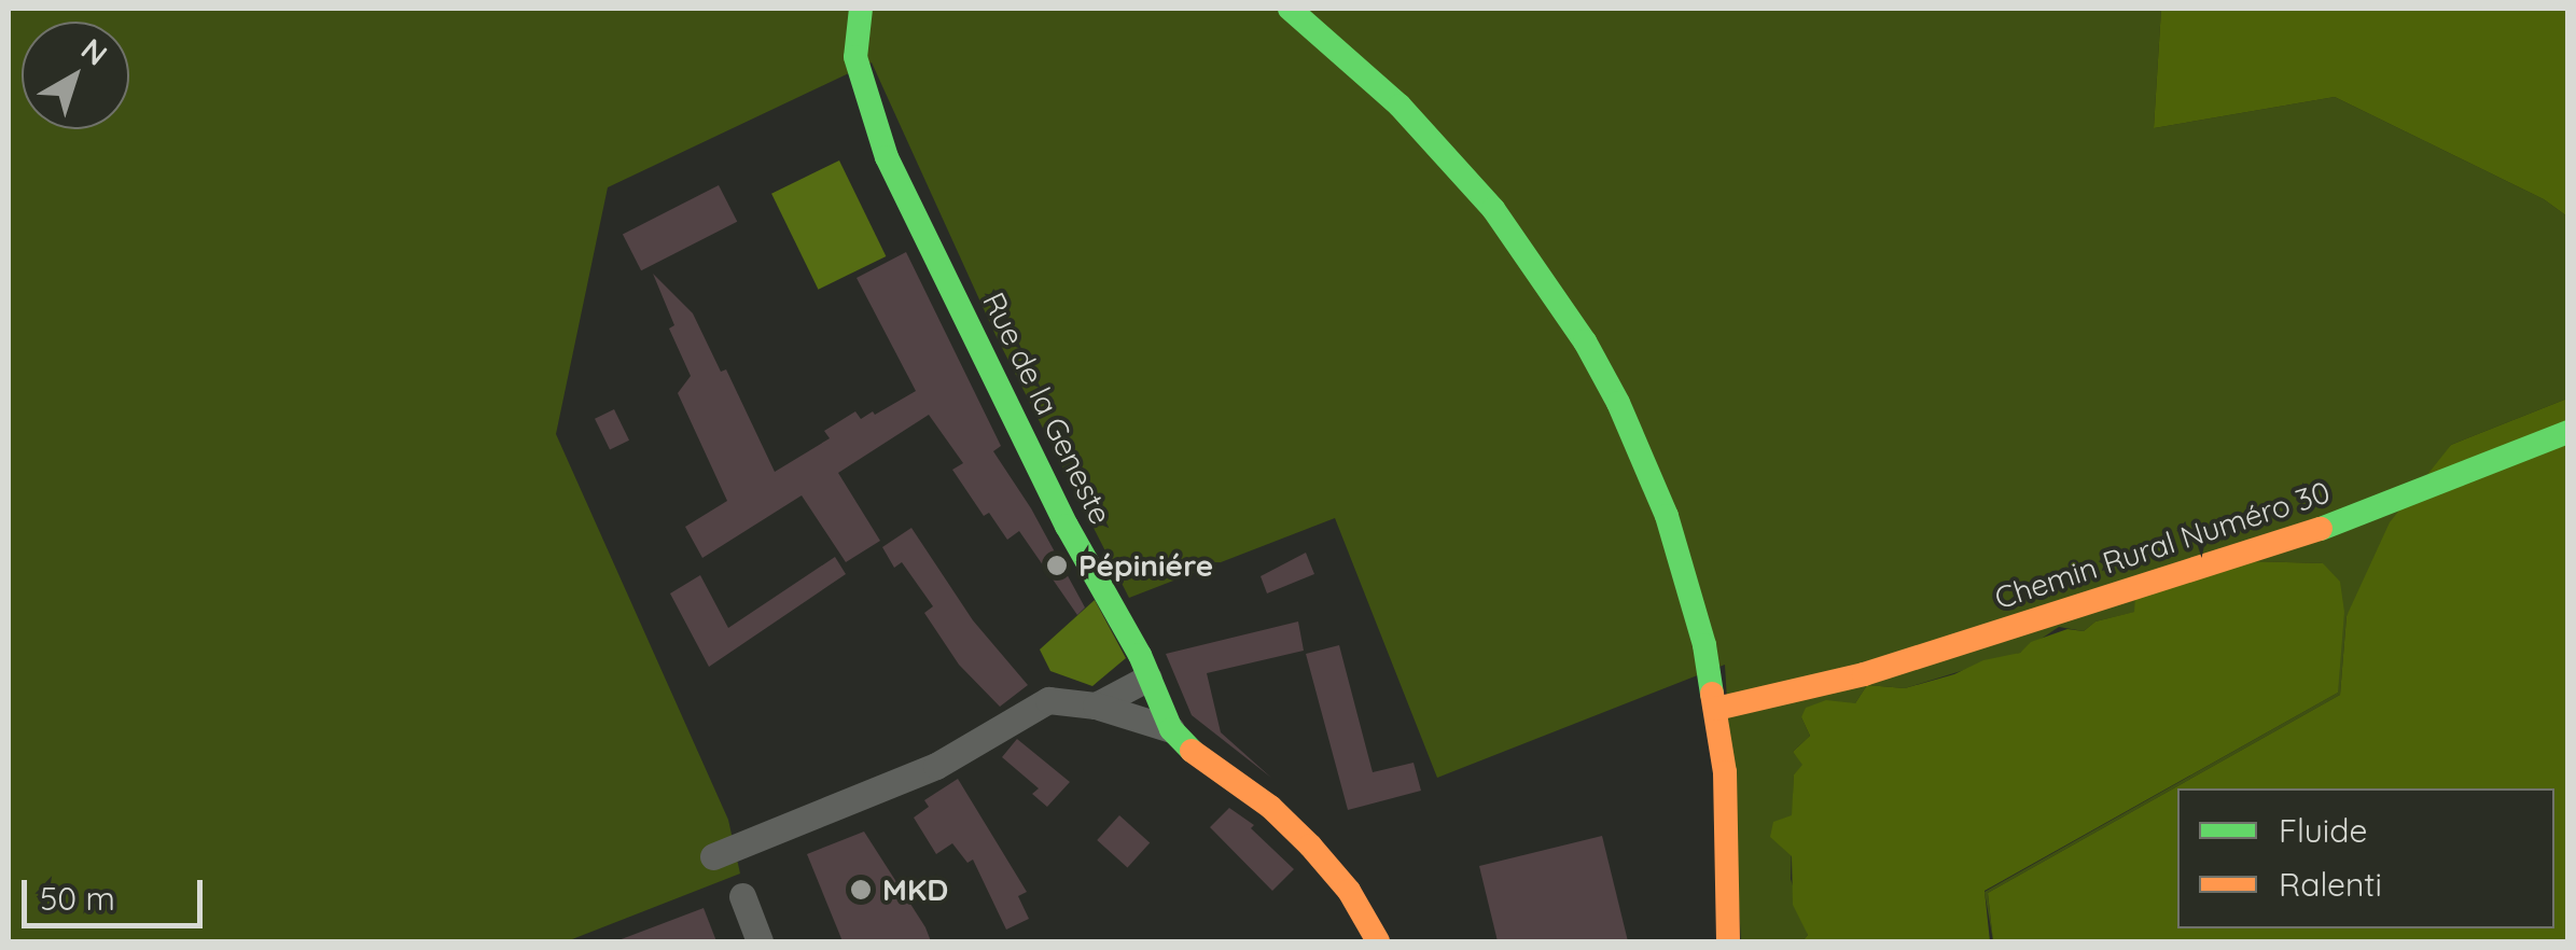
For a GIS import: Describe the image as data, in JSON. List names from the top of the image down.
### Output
{
  "streets": {
    "street": ["Rue de la Geneste", "Chemin Rural Numéro 30"]
  },
  "places": ["Pépiniére", "MKD"],
  "legend": ["Fluide", "Ralenti"],
  "scale_bar": "50 m",
  "north": "top right"
}
